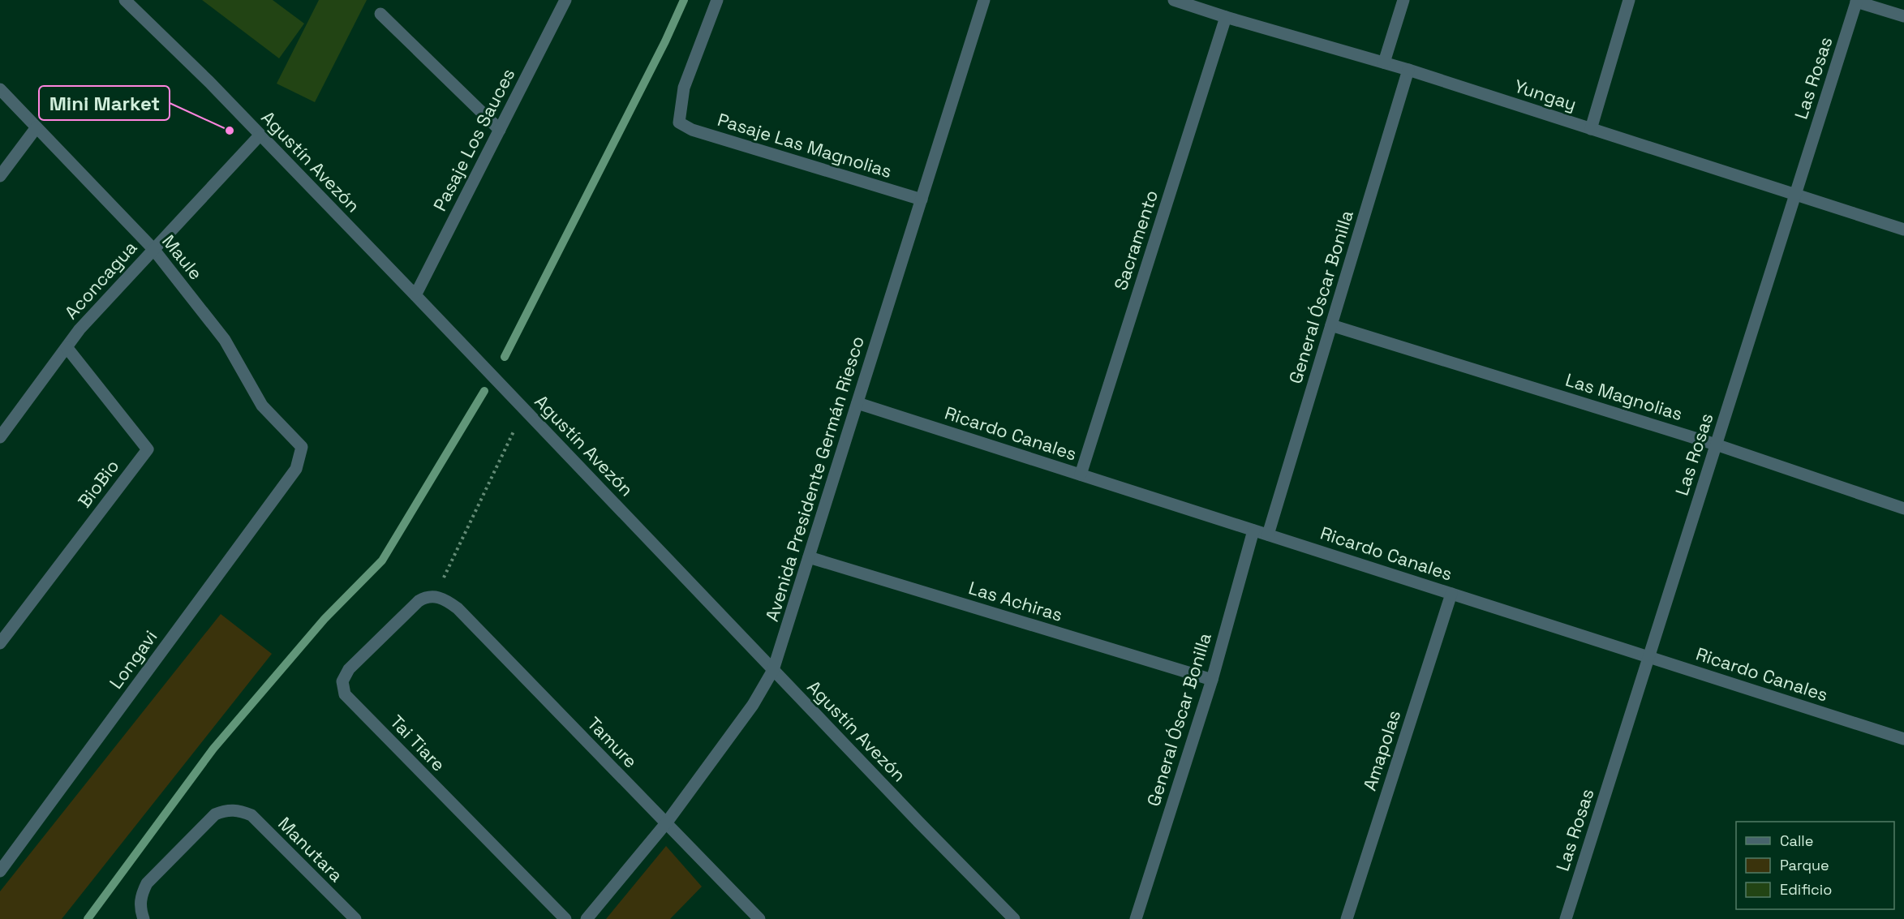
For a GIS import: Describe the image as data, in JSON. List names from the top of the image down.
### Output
{
  "streets": {
    "street": [
      "Las Rosas",
      "Yungay",
      "Pasaje Los Sauces",
      "Pasaje Las Magnolias",
      "Agustín Avezón",
      "Sacramento",
      "Maule",
      "Aconcagua",
      "General Óscar Bonilla",
      "Las Magnolias",
      "Ricardo Canales",
      "Avenida Presidente Germán Riesco",
      "BioBio",
      "Las Achiras",
      "Longavi",
      "Tamure",
      "Tai Tiare",
      "Amapolas",
      "Manutara"
    ]
  },
  "crossings": [
    ["Las Rosas", "Yungay"],
    ["Las Rosas", "Las Magnolias"],
    ["Las Rosas", "Ricardo Canales"],
    ["Yungay", "Sacramento"],
    ["Yungay", "General Óscar Bonilla"],
    ["Pasaje Los Sauces", "Agustín Avezón"],
    ["Pasaje Las Magnolias", "Avenida Presidente Germán Riesco"],
    ["Agustín Avezón", "Aconcagua"],
    ["Agustín Avezón", "Avenida Presidente Germán Riesco"],
    ["Sacramento", "Ricardo Canales"],
    ["Maule", "Aconcagua"],
    ["Maule", "Longavi"],
    ["Aconcagua", "BioBio"],
    ["General Óscar Bonilla", "Las Magnolias"],
    ["General Óscar Bonilla", "Ricardo Canales"],
    ["General Óscar Bonilla", "Las Achiras"],
    ["Ricardo Canales", "Avenida Presidente Germán Riesco"],
    ["Ricardo Canales", "Amapolas"],
    ["Avenida Presidente Germán Riesco", "Las Achiras"],
    ["Avenida Presidente Germán Riesco", "Tamure"],
    ["Tamure", "Tai Tiare"]
  ],
  "places": ["Mini Market"],
  "legend": ["Calle", "Parque", "Edificio"]
}
